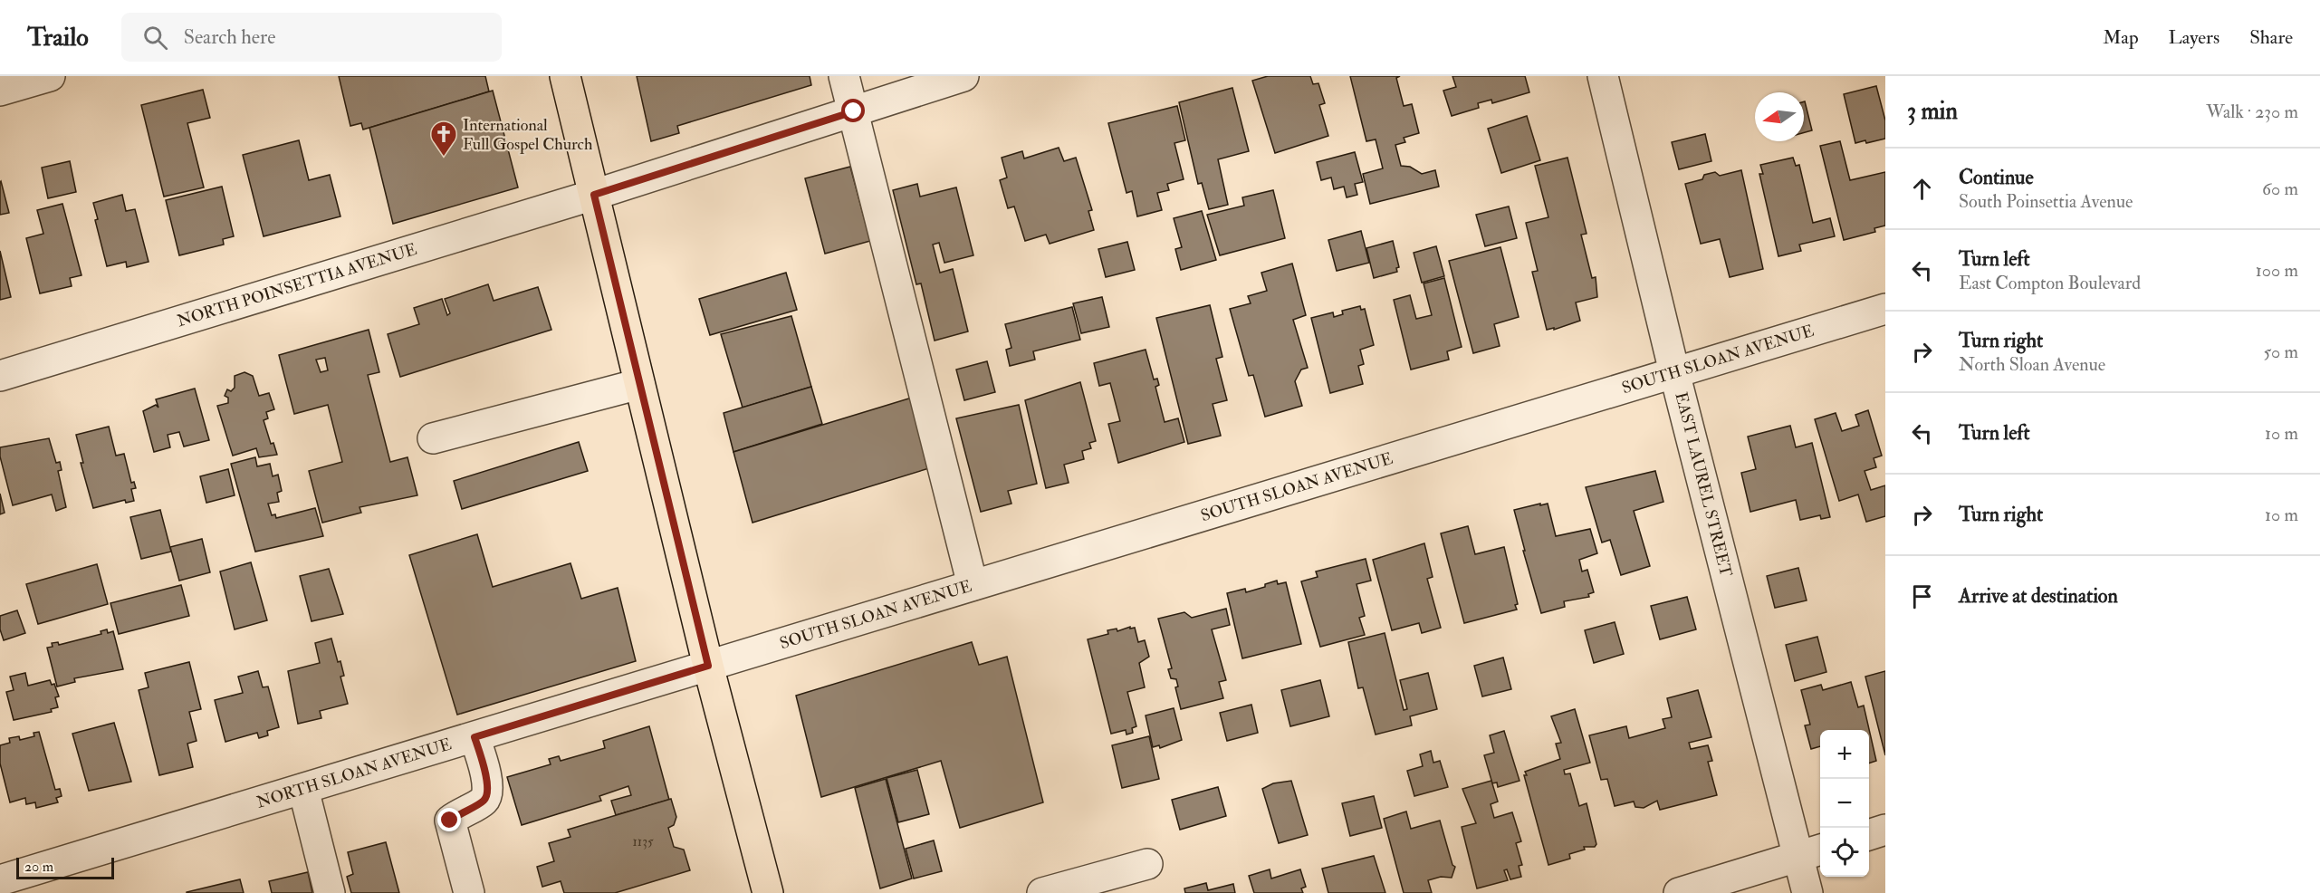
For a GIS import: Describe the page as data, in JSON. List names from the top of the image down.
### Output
{
  "streets": {
    "street": [
      "NORTH POINSETTIA AVENUE",
      "SOUTH SLOAN AVENUE",
      "EAST LAUREL STREET",
      "NORTH SLOAN AVENUE"
    ]
  },
  "crossings": [
    ["SOUTH SLOAN AVENUE", "EAST LAUREL STREET"],
    ["SOUTH SLOAN AVENUE", "NORTH SLOAN AVENUE"]
  ],
  "places": {
    "church": ["International Full Gospel Church"]
  },
  "house_numbers": ["1135"],
  "scale_bar": "20 m",
  "north": "left",
  "page": {
    "header": "Trailo",
    "search": "Search here",
    "nav": ["Map", "Layers", "Share"],
    "heading": ["3 min", "Walk · 230 m"],
    "list": [
      ["Continue", "South Poinsettia Avenue", "60 m"],
      ["Turn left", "East Compton Boulevard", "100 m"],
      ["Turn right", "North Sloan Avenue", "50 m"],
      ["Turn left", "10 m"],
      ["Turn right", "10 m"],
      "Arrive at destination"
    ],
    "map_buttons": ["+", "−"],
    "scale": "20 m"
  }
}
